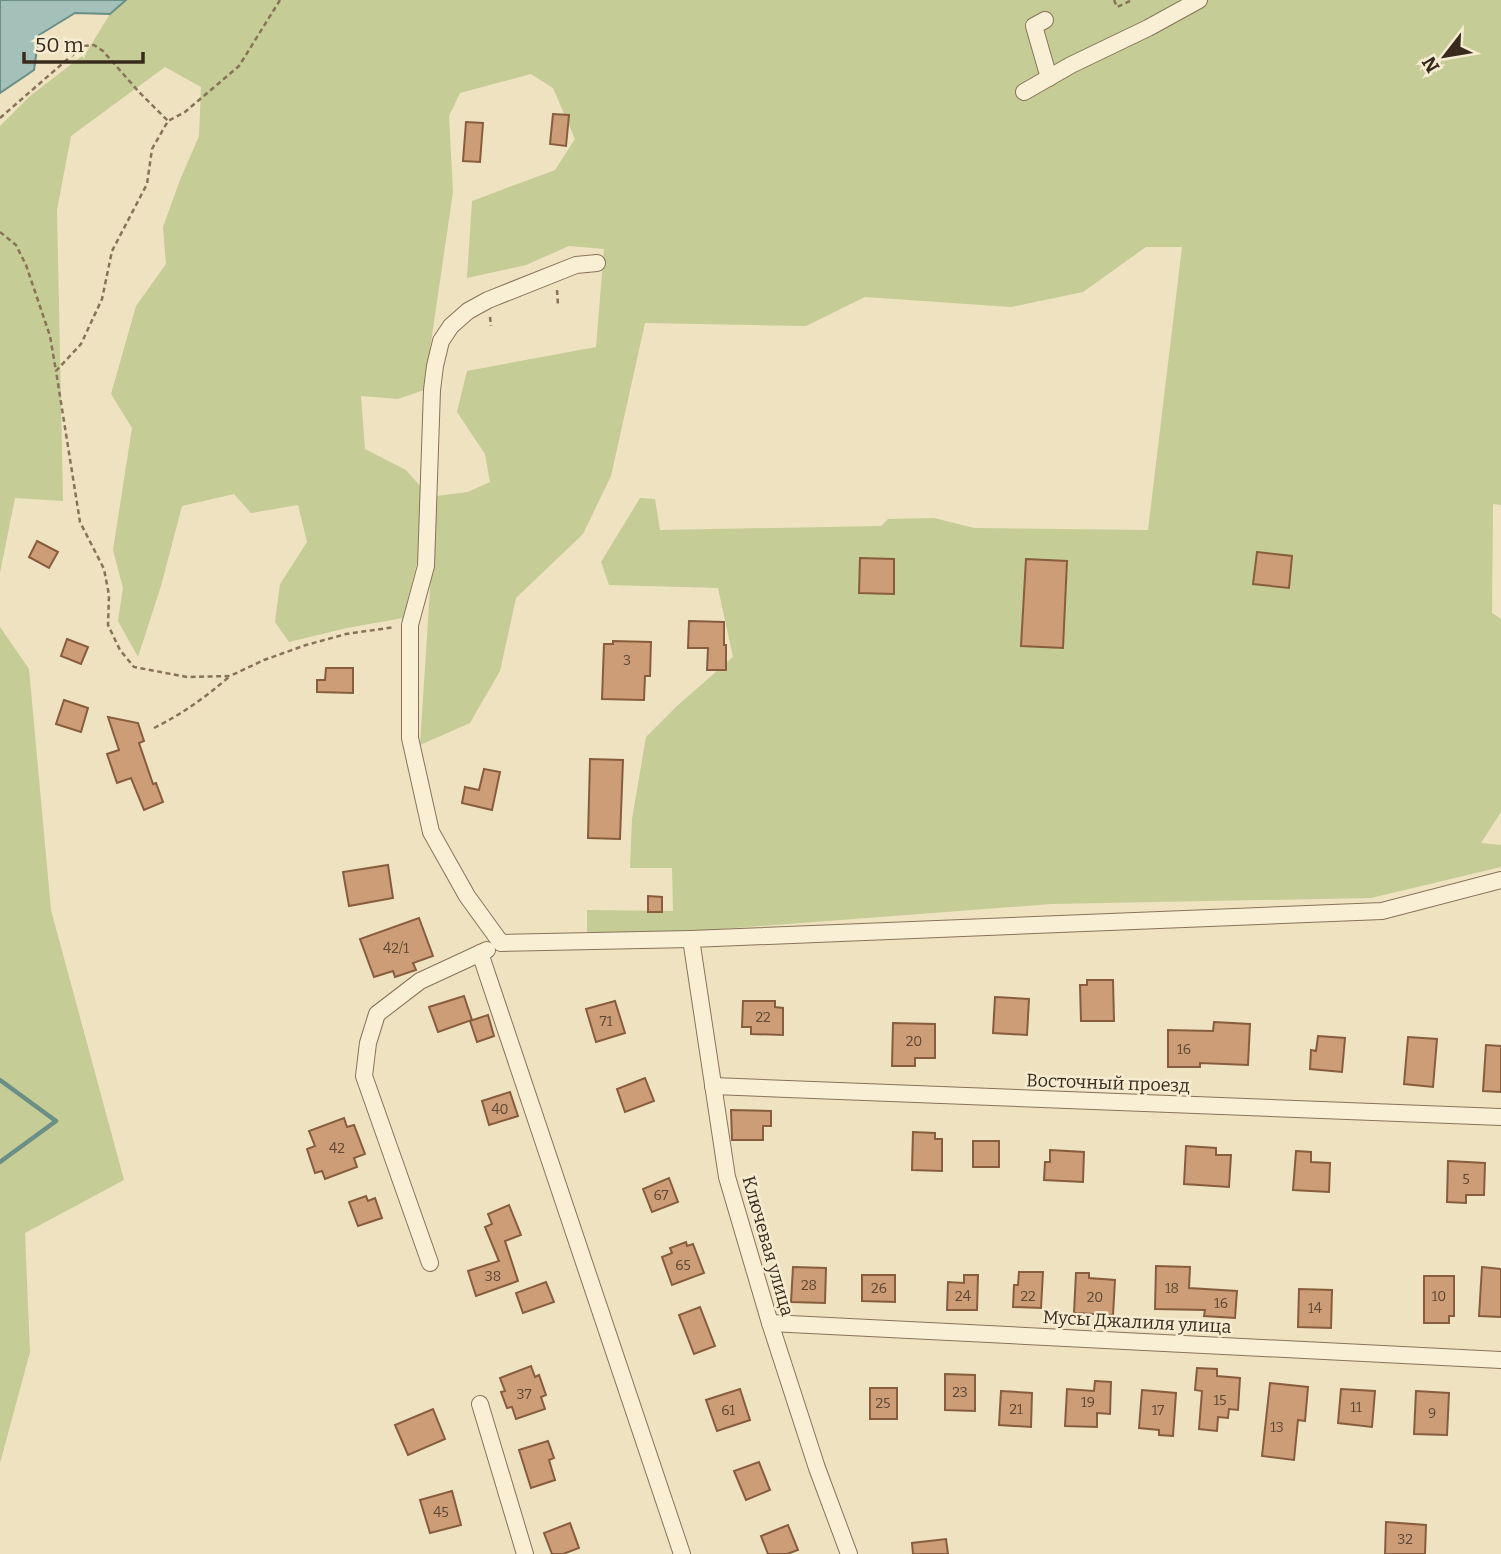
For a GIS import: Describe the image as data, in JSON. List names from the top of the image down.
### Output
{
  "streets": {
    "street": ["Восточный проезд", "Ключевая улица", "Мусы Джалиля улица"]
  },
  "crossings": [
    ["Восточный проезд", "Ключевая улица"],
    ["Ключевая улица", "Мусы Джалиля улица"]
  ],
  "house_numbers": [
    "3",
    "42/1",
    "22",
    "71",
    "20",
    "16",
    "40",
    "42",
    "5",
    "67",
    "65",
    "38",
    "28",
    "26",
    "18",
    "24",
    "22",
    "10",
    "20",
    "16",
    "14",
    "23",
    "37",
    "15",
    "19",
    "25",
    "11",
    "21",
    "61",
    "17",
    "9",
    "13",
    "45",
    "32"
  ],
  "scale_bar": "50 m",
  "north": "bottom left"
}
